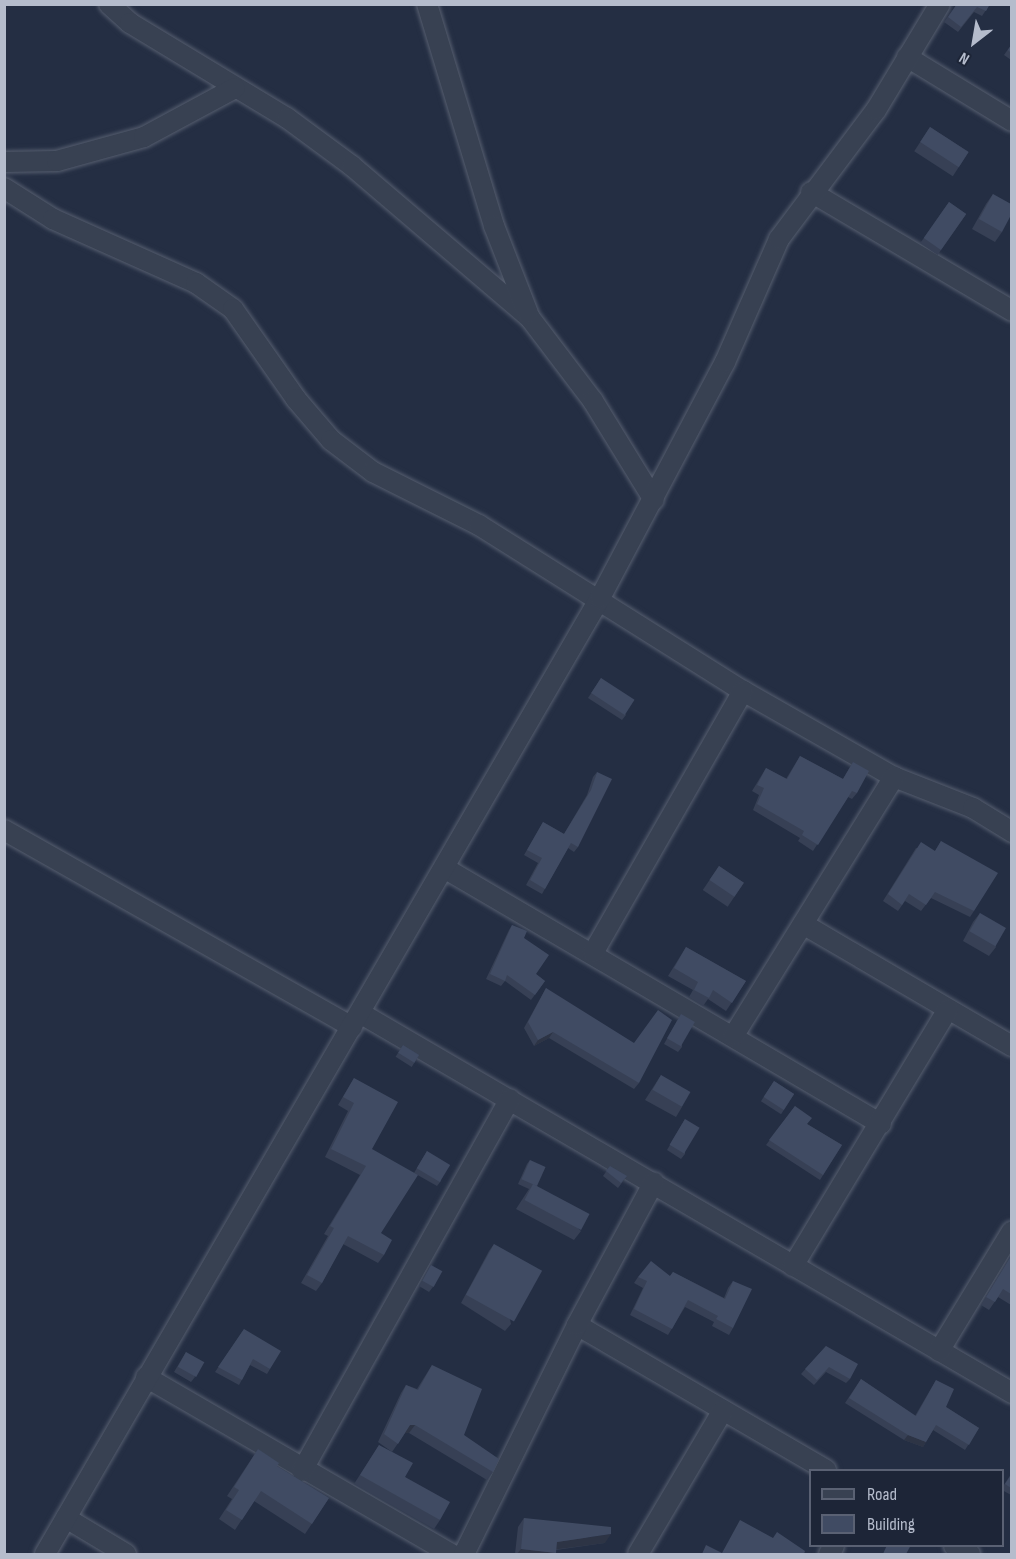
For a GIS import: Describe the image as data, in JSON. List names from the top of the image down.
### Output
{
  "legend": ["Road", "Building"],
  "north": "bottom left"
}
